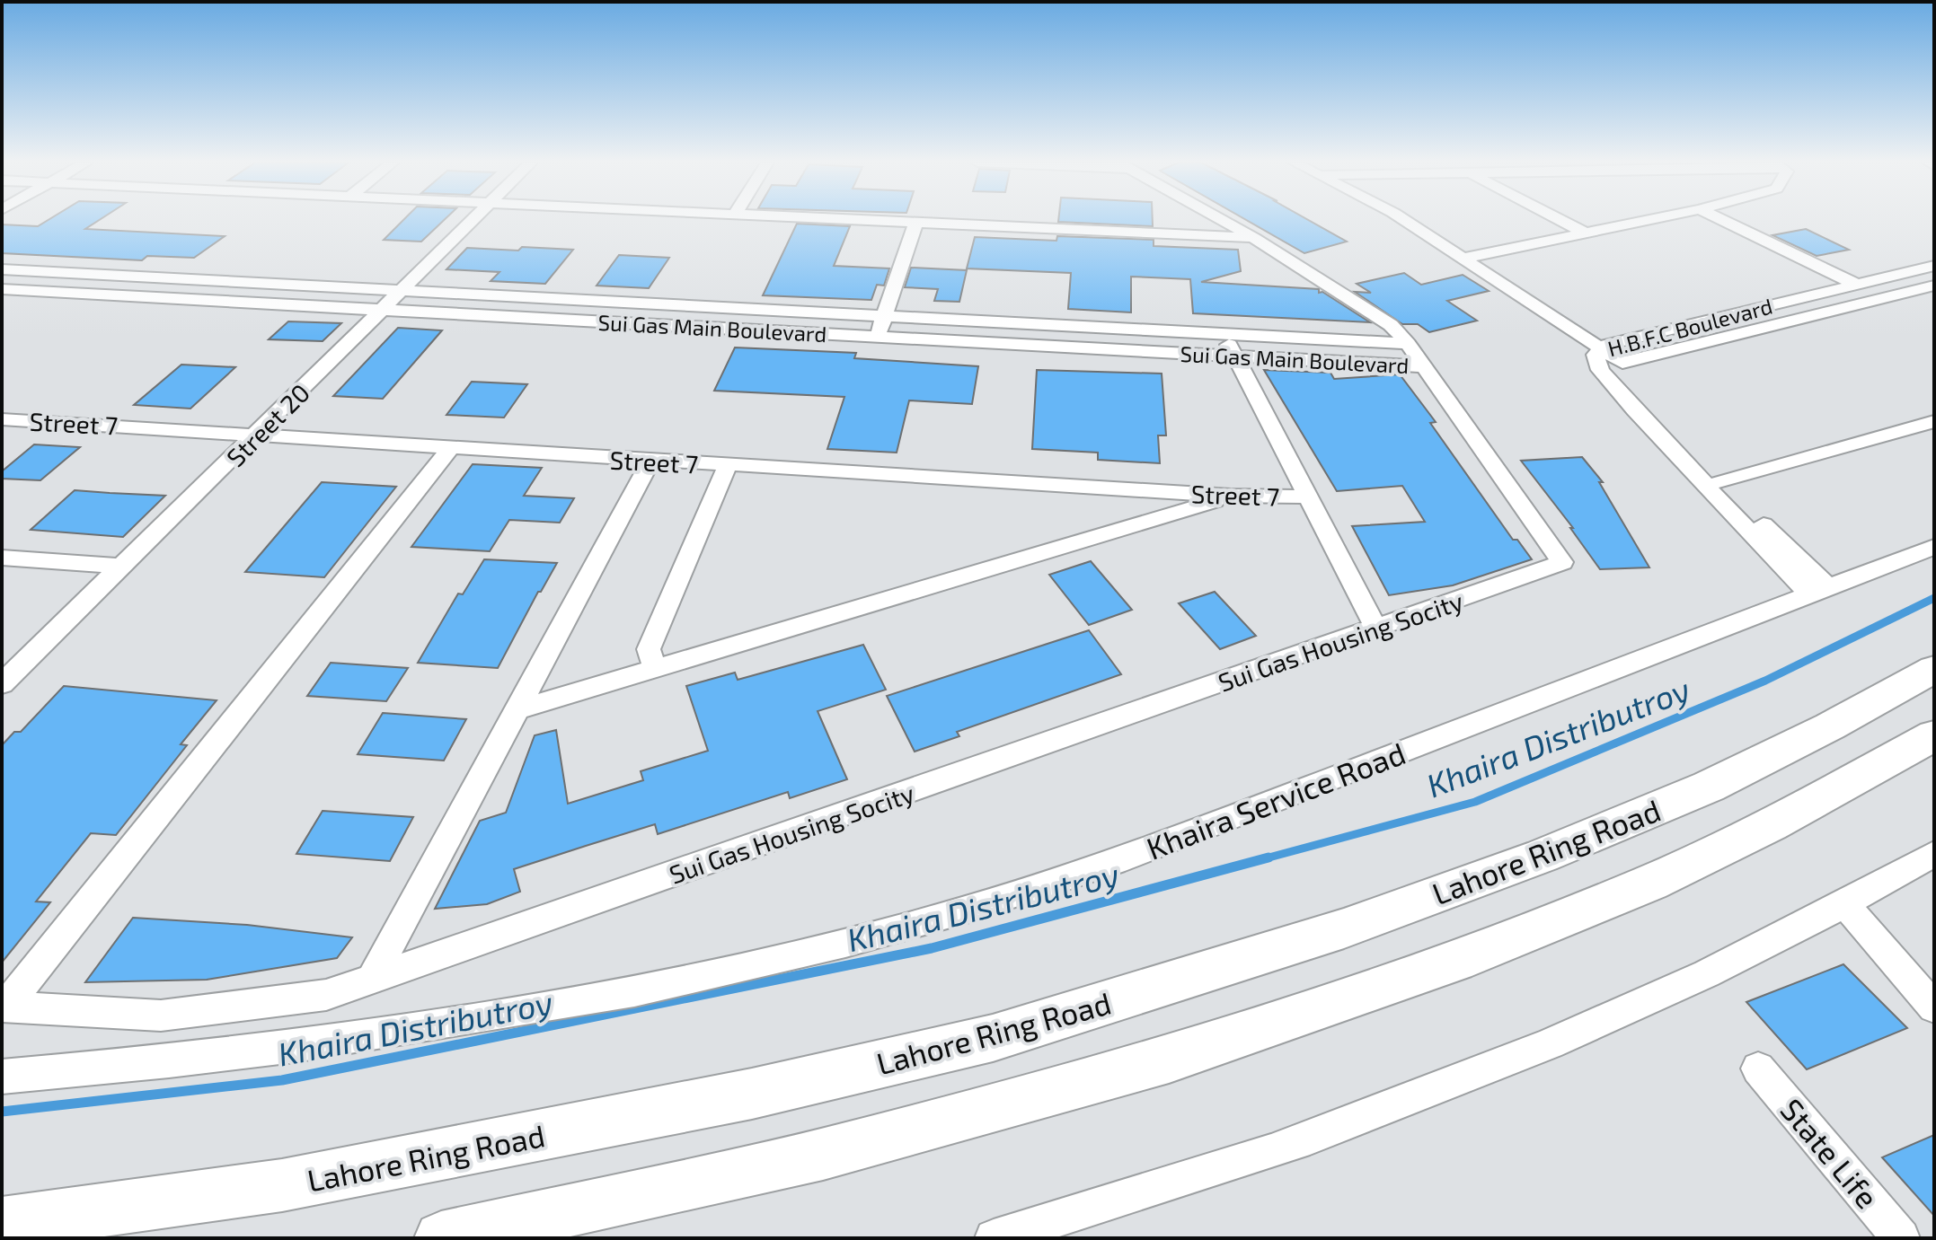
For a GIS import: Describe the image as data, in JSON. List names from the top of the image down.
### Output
{
  "streets": {
    "highway": ["Lahore Ring Road"],
    "street": [
      "H.B.F.C Boulevard",
      "Sui Gas Main Boulevard",
      "Street 7",
      "Street 20",
      "Sui Gas Housing Socity",
      "Khaira Service Road",
      "State Life"
    ]
  },
  "crossings": [
    ["H.B.F.C Boulevard", "Khaira Service Road"],
    ["Sui Gas Main Boulevard", "Street 20"],
    ["Sui Gas Main Boulevard", "Sui Gas Housing Socity"],
    ["Street 7", "Street 20"]
  ],
  "water": ["Khaira Distributroy"]
}
